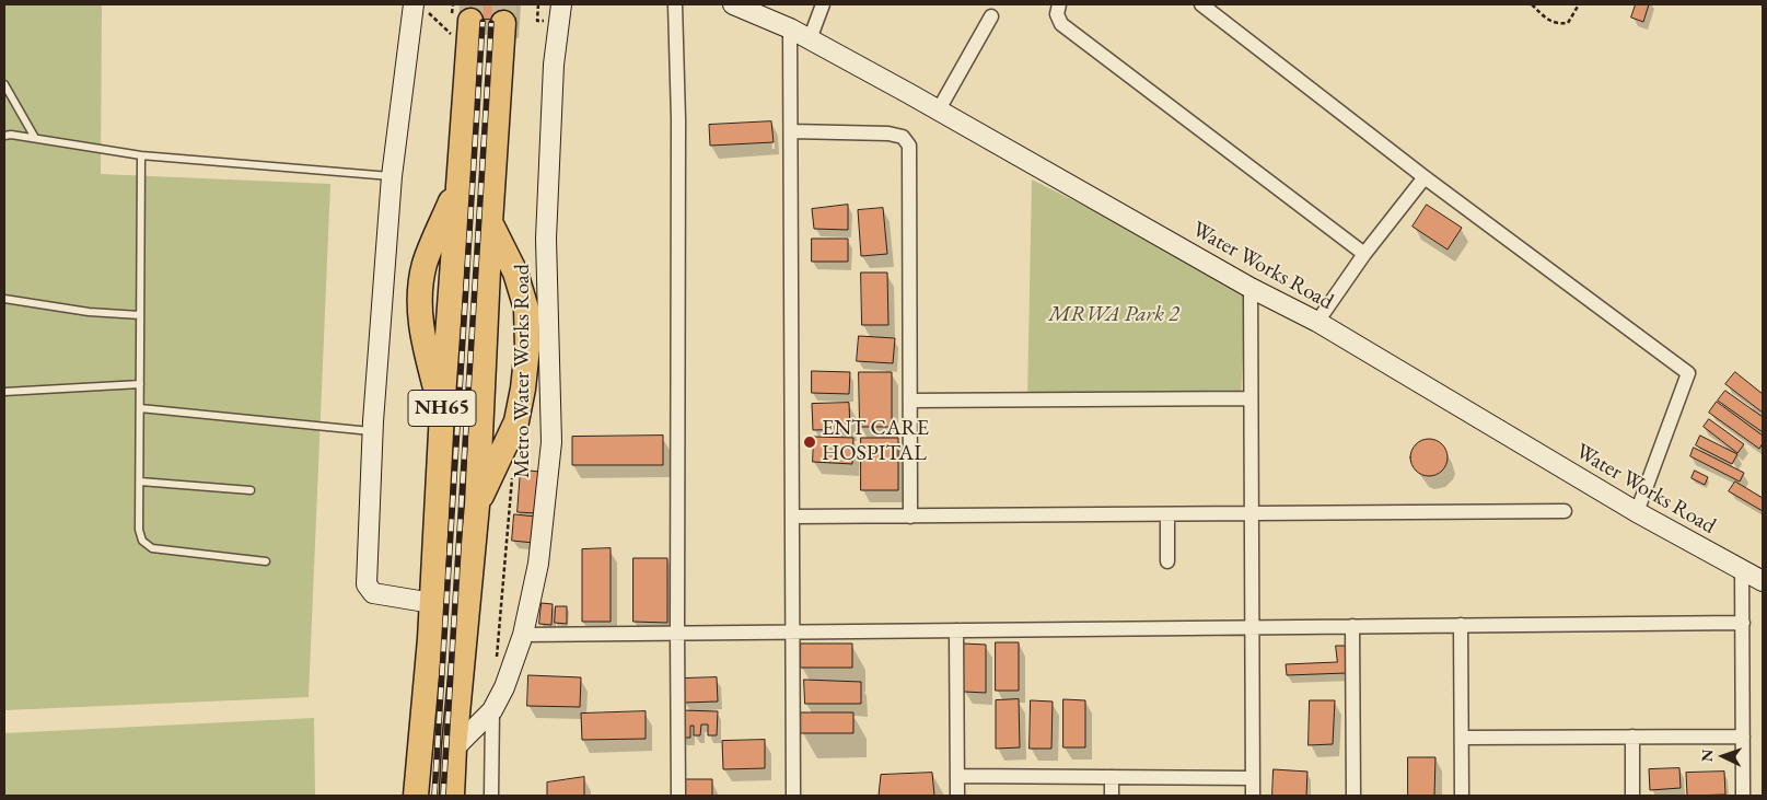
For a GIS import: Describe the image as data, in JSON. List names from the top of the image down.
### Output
{
  "streets": {
    "highway": ["NH65"],
    "street": ["Water Works Road", "Metro Water Works Road"]
  },
  "crossings": [
    ["Metro Water Works Road", "NH65"]
  ],
  "parks": ["MRWA Park 2"],
  "places": ["ENT CARE HOSPITAL"],
  "north": "left"
}
